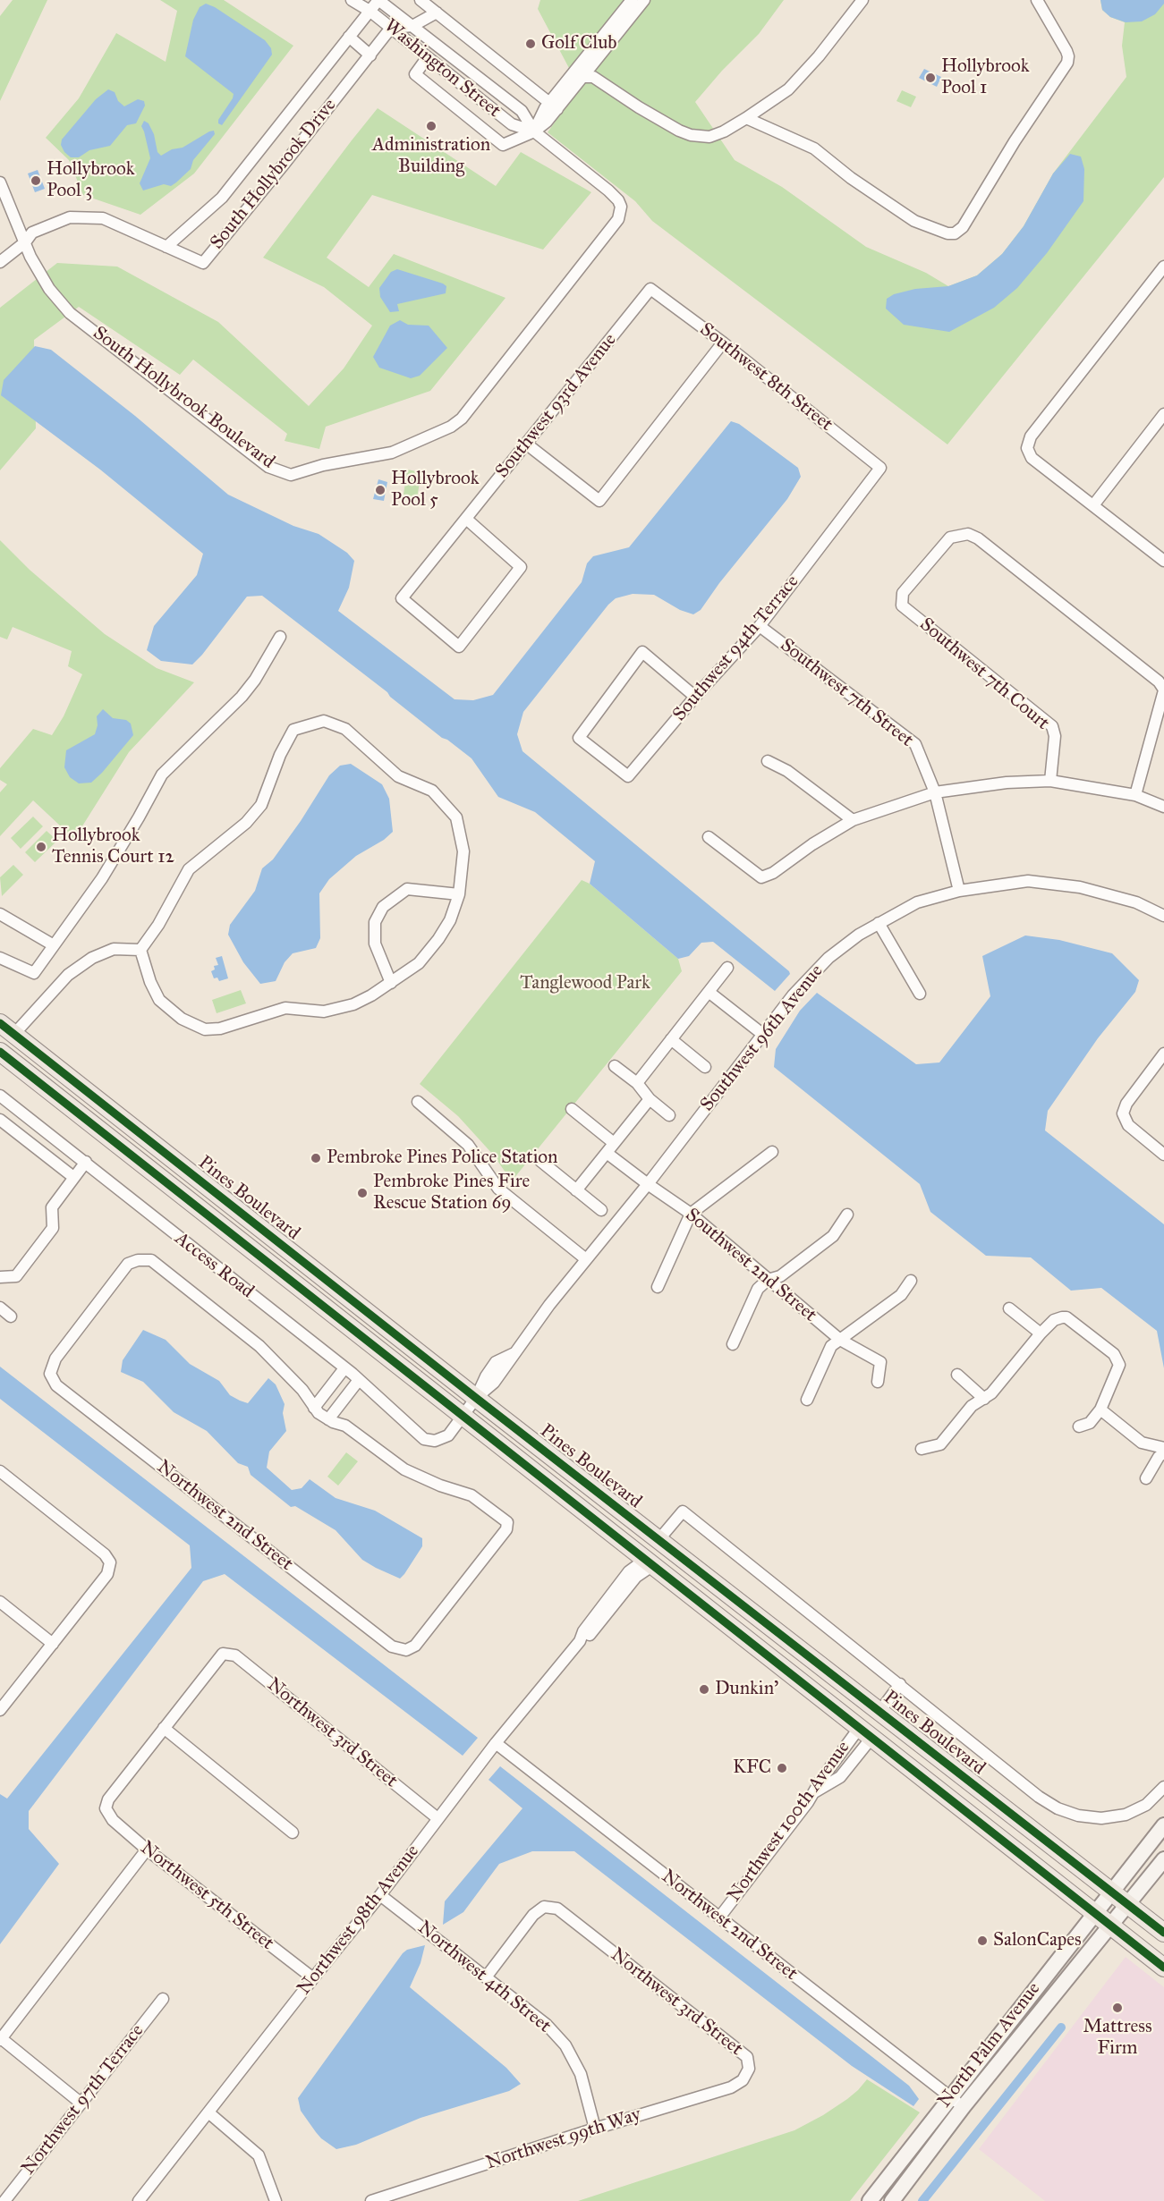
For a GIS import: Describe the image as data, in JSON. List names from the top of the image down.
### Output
{
  "streets": {
    "highway": ["Pines Boulevard"],
    "main road": ["North Palm Avenue"],
    "street": [
      "Washington Street",
      "South Hollybrook Drive",
      "Southwest 8th Street",
      "South Hollybrook Boulevard",
      "Southwest 93rd Avenue",
      "Southwest 94th Terrace",
      "Southwest 7th Court",
      "Southwest 7th Street",
      "Southwest 96th Avenue",
      "Access Road",
      "Southwest 2nd Street",
      "Northwest 2nd Street",
      "Northwest 3rd Street",
      "Northwest 100th Avenue",
      "Northwest 5th Street",
      "Northwest 98th Avenue",
      "Northwest 4th Street",
      "Northwest 97th Terrace",
      "Northwest 99th Way"
    ]
  },
  "crossings": [
    ["Washington Street", "South Hollybrook Drive"],
    ["Washington Street", "South Hollybrook Boulevard"],
    ["South Hollybrook Drive", "South Hollybrook Boulevard"],
    ["Southwest 8th Street", "Southwest 93rd Avenue"],
    ["Southwest 8th Street", "Southwest 94th Terrace"],
    ["Southwest 94th Terrace", "Southwest 7th Street"],
    ["Southwest 7th Street", "Southwest 96th Avenue"],
    ["Southwest 96th Avenue", "Pines Boulevard"],
    ["Southwest 96th Avenue", "Access Road"],
    ["Southwest 96th Avenue", "Southwest 2nd Street"],
    ["Pines Boulevard", "Northwest 100th Avenue"],
    ["Pines Boulevard", "Northwest 98th Avenue"],
    ["Pines Boulevard", "North Palm Avenue"],
    ["Northwest 2nd Street", "Northwest 100th Avenue"],
    ["Northwest 2nd Street", "Northwest 98th Avenue"],
    ["Northwest 2nd Street", "North Palm Avenue"],
    ["Northwest 3rd Street", "Northwest 5th Street"],
    ["Northwest 3rd Street", "Northwest 98th Avenue"],
    ["Northwest 3rd Street", "Northwest 4th Street"],
    ["Northwest 3rd Street", "Northwest 99th Way"],
    ["Northwest 5th Street", "Northwest 98th Avenue"],
    ["Northwest 98th Avenue", "Northwest 4th Street"],
    ["Northwest 4th Street", "Northwest 99th Way"]
  ],
  "parks": ["Tanglewood Park"],
  "places": [
    "Golf Club",
    "Hollybrook Pool 1",
    "Administration Building",
    "Hollybrook Pool 3",
    "Hollybrook Pool 5",
    "Hollybrook Tennis Court 12",
    "Pembroke Pines Police Station",
    "Pembroke Pines Fire Rescue Station 69",
    "Dunkin'",
    "KFC",
    "SalonCapes",
    "Mattress Firm"
  ]
}
